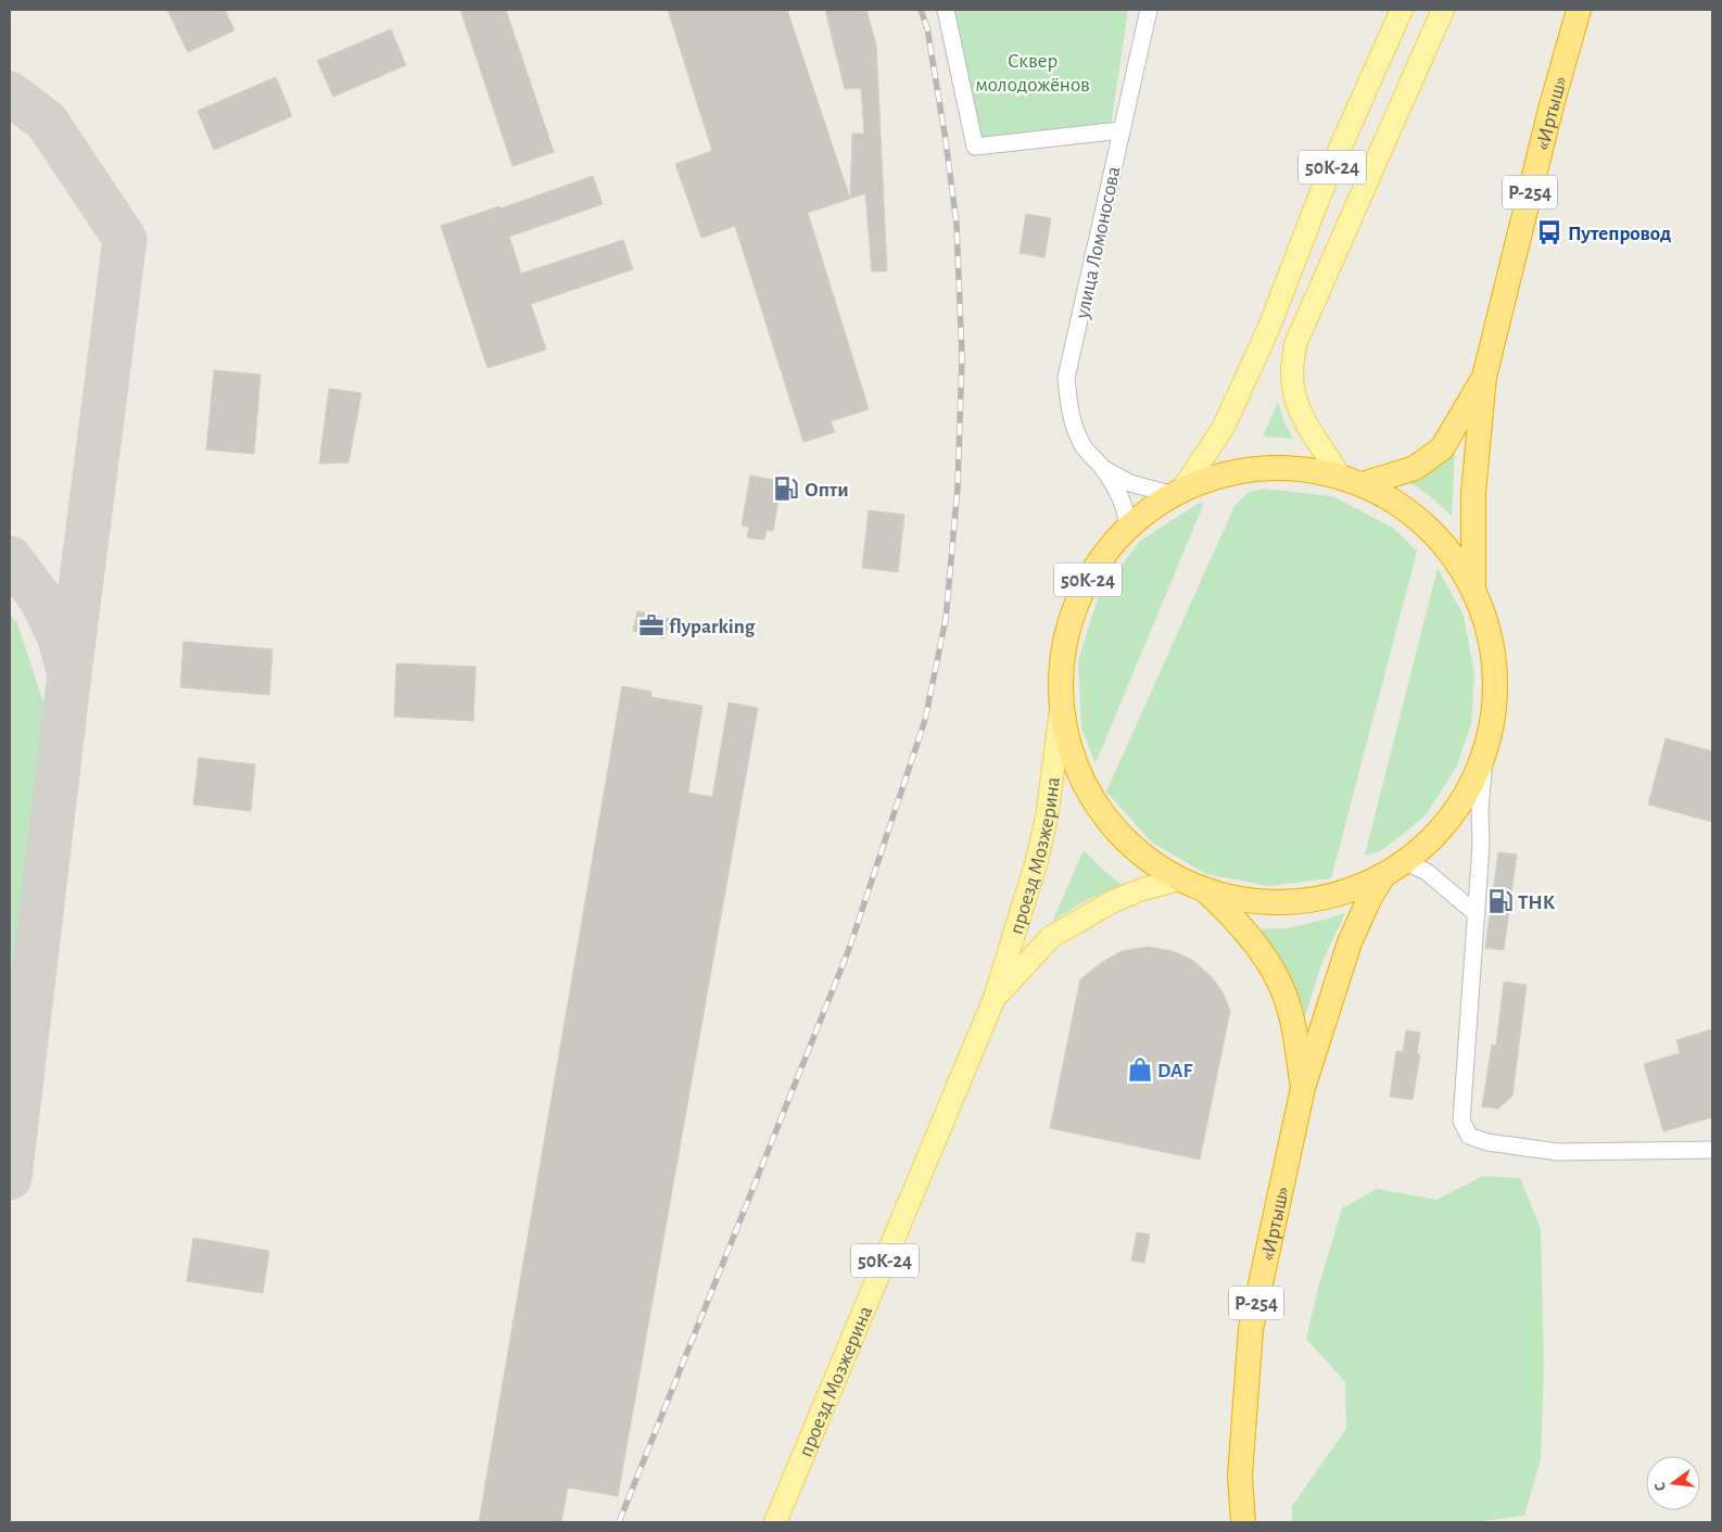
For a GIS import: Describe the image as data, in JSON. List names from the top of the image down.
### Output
{
  "streets": {
    "highway": ["«Иртыш»", "50К-24", "Р-254"],
    "main road": ["проезд Мозжерина"],
    "street": ["улица Ломоносова"]
  },
  "crossings": [
    ["50К-24", "проезд Мозжерина"]
  ],
  "parks": ["Сквер молодожёнов"],
  "places": {
    "bus stop": ["Путепровод"],
    "fuel station": ["Опти", "ТНК"],
    "office": ["flyparking"],
    "shop": ["DAF"]
  },
  "north": "left"
}
